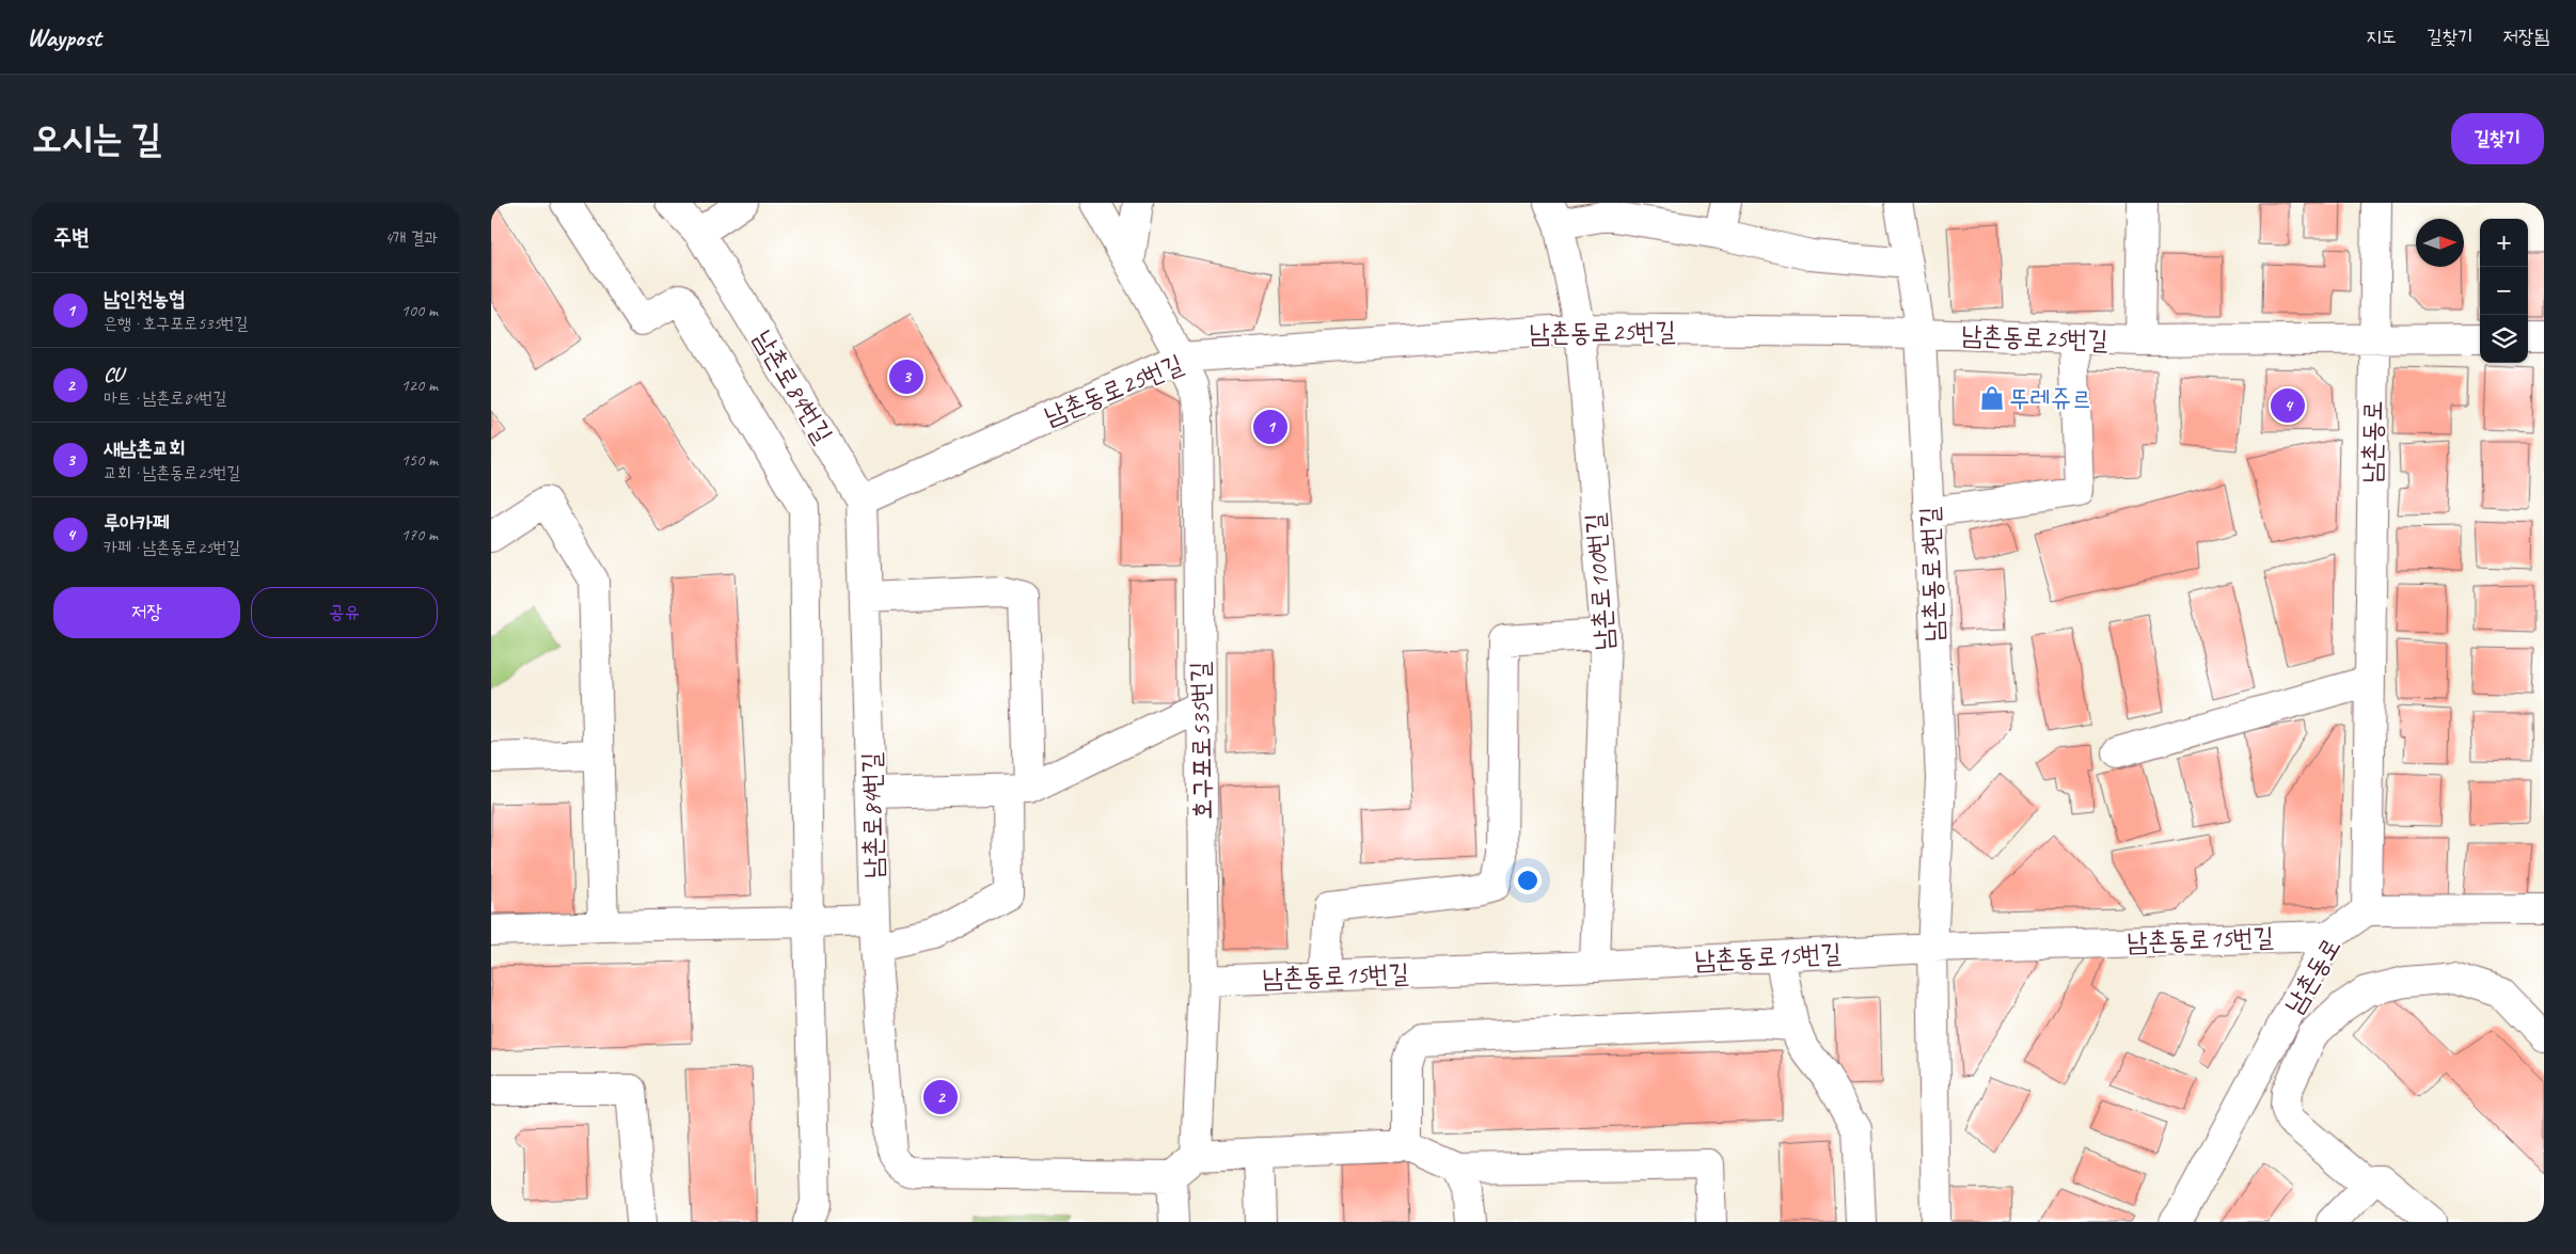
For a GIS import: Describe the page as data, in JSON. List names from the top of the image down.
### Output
{
  "streets": {
    "street": [
      "남촌동로25번길",
      "남촌로84번길",
      "남촌동로",
      "남촌동로3번길",
      "남촌로100번길",
      "호구포로535번길",
      "남촌동로15번길"
    ]
  },
  "crossings": [
    ["남촌동로25번길", "남촌로84번길"],
    ["남촌동로25번길", "남촌동로"],
    ["남촌동로25번길", "남촌동로3번길"],
    ["남촌동로25번길", "남촌로100번길"],
    ["남촌동로25번길", "호구포로535번길"],
    ["남촌동로", "남촌동로15번길"],
    ["남촌동로3번길", "남촌동로15번길"],
    ["남촌로100번길", "남촌동로15번길"],
    ["호구포로535번길", "남촌동로15번길"]
  ],
  "places": {
    "shop": ["뚜레쥬르"]
  },
  "north": "right",
  "page": {
    "header": "Waypost",
    "nav": ["지도", "길찾기", "저장됨"],
    "buttons": [
      "길찾기",
      ["저장", "공유"]
    ],
    "title": "오시는 길",
    "heading": ["주변", "4개 결과"],
    "map_buttons": ["+", "−"],
    "list": [
      {
        "mark": "1",
        "name": "남인천농협",
        "note": "은행 · 호구포로535번길",
        "value": "100 m"
      },
      {
        "mark": "2",
        "name": "CU",
        "note": "마트 · 남촌로84번길",
        "value": "120 m"
      },
      {
        "mark": "3",
        "name": "새남촌교회",
        "note": "교회 · 남촌동로25번길",
        "value": "150 m"
      },
      {
        "mark": "4",
        "name": "루아카페",
        "note": "카페 · 남촌동로25번길",
        "value": "170 m"
      }
    ],
    "pins": [
      "3",
      "4",
      "1",
      "2"
    ]
  }
}
